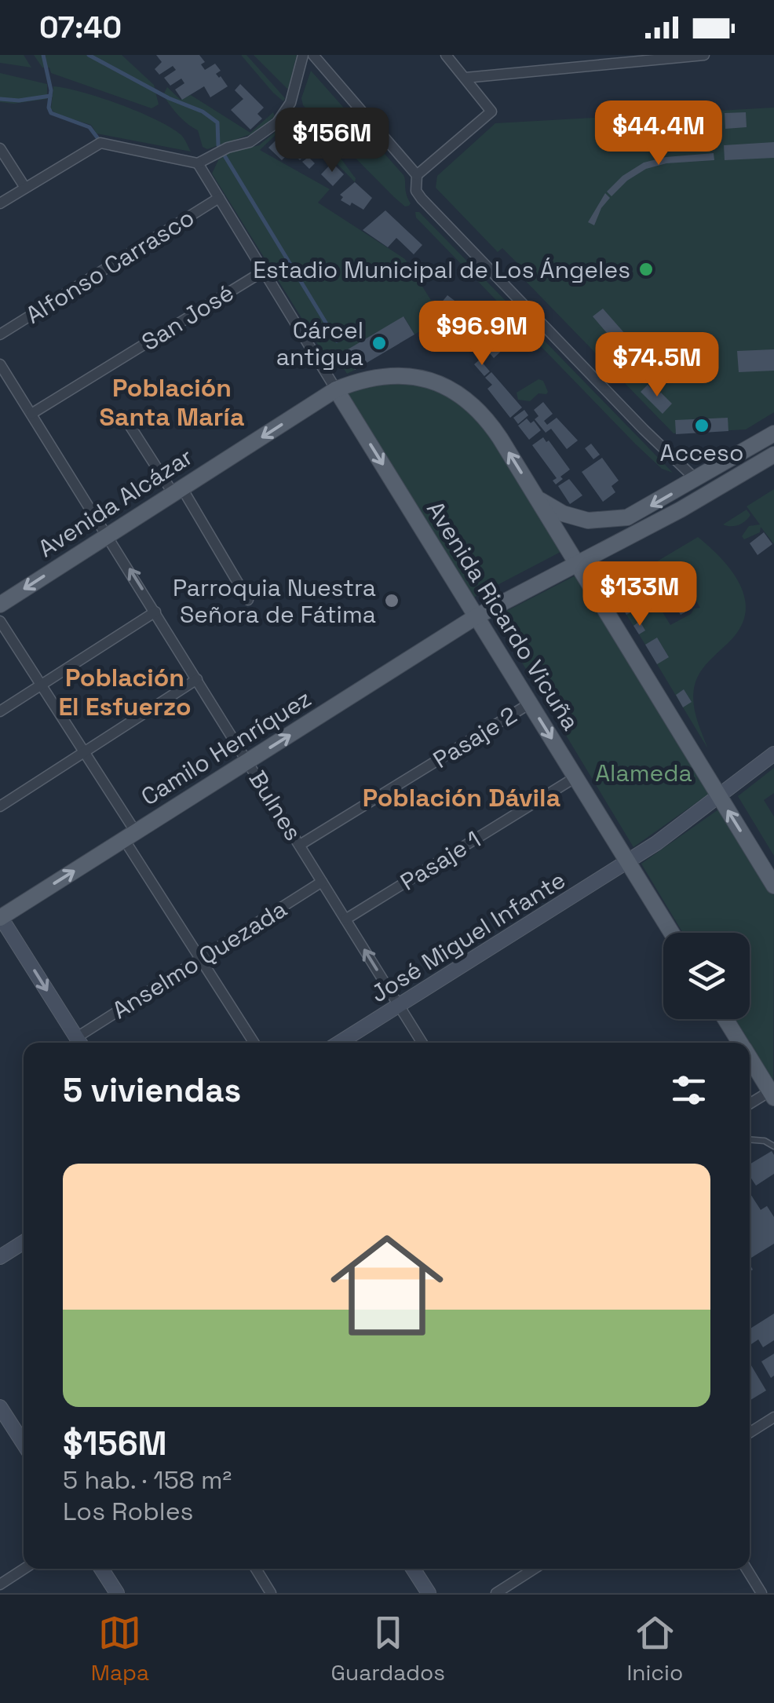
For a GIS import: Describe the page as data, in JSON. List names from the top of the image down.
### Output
{
  "streets": {
    "main road": ["Avenida Alcázar", "Avenida Ricardo Vicuña", "Camilo Henríquez"],
    "street": [
      "Alfonso Carrasco",
      "San José",
      "Pasaje 2",
      "Bulnes",
      "Pasaje 1",
      "José Miguel Infante",
      "Anselmo Quezada"
    ]
  },
  "crossings": [
    ["Alfonso Carrasco", "Avenida Ricardo Vicuña"],
    ["San José", "Avenida Ricardo Vicuña"],
    ["San José", "Bulnes"],
    ["Avenida Alcázar", "Avenida Ricardo Vicuña"],
    ["Avenida Alcázar", "Bulnes"],
    ["Avenida Ricardo Vicuña", "Pasaje 2"],
    ["Avenida Ricardo Vicuña", "Camilo Henríquez"],
    ["Avenida Ricardo Vicuña", "Pasaje 1"],
    ["Avenida Ricardo Vicuña", "José Miguel Infante"],
    ["Pasaje 2", "Bulnes"],
    ["Camilo Henríquez", "Bulnes"],
    ["Bulnes", "Pasaje 1"],
    ["Bulnes", "José Miguel Infante"],
    ["Bulnes", "Anselmo Quezada"]
  ],
  "one_way": ["Avenida Alcázar", "Avenida Ricardo Vicuña", "Camilo Henríquez"],
  "districts": ["Población Santa María", "Población El Esfuerzo", "Población Dávila"],
  "parks": ["Alameda"],
  "places": [
    "Estadio Municipal de Los Ángeles",
    "Cárcel antigua",
    "Acceso",
    "Parroquia Nuestra Señora de Fátima"
  ],
  "page": {
    "status": "07:40",
    "price": [
      "$44.4M",
      "$156M",
      "$96.9M",
      "$74.5M",
      "$133M"
    ],
    "heading": "5 viviendas",
    "list": [
      {
        "name": "$156M",
        "note": "5 hab. · 158 m² · Los Robles"
      }
    ],
    "tabs": ["Mapa", "Guardados", "Inicio"]
  }
}
